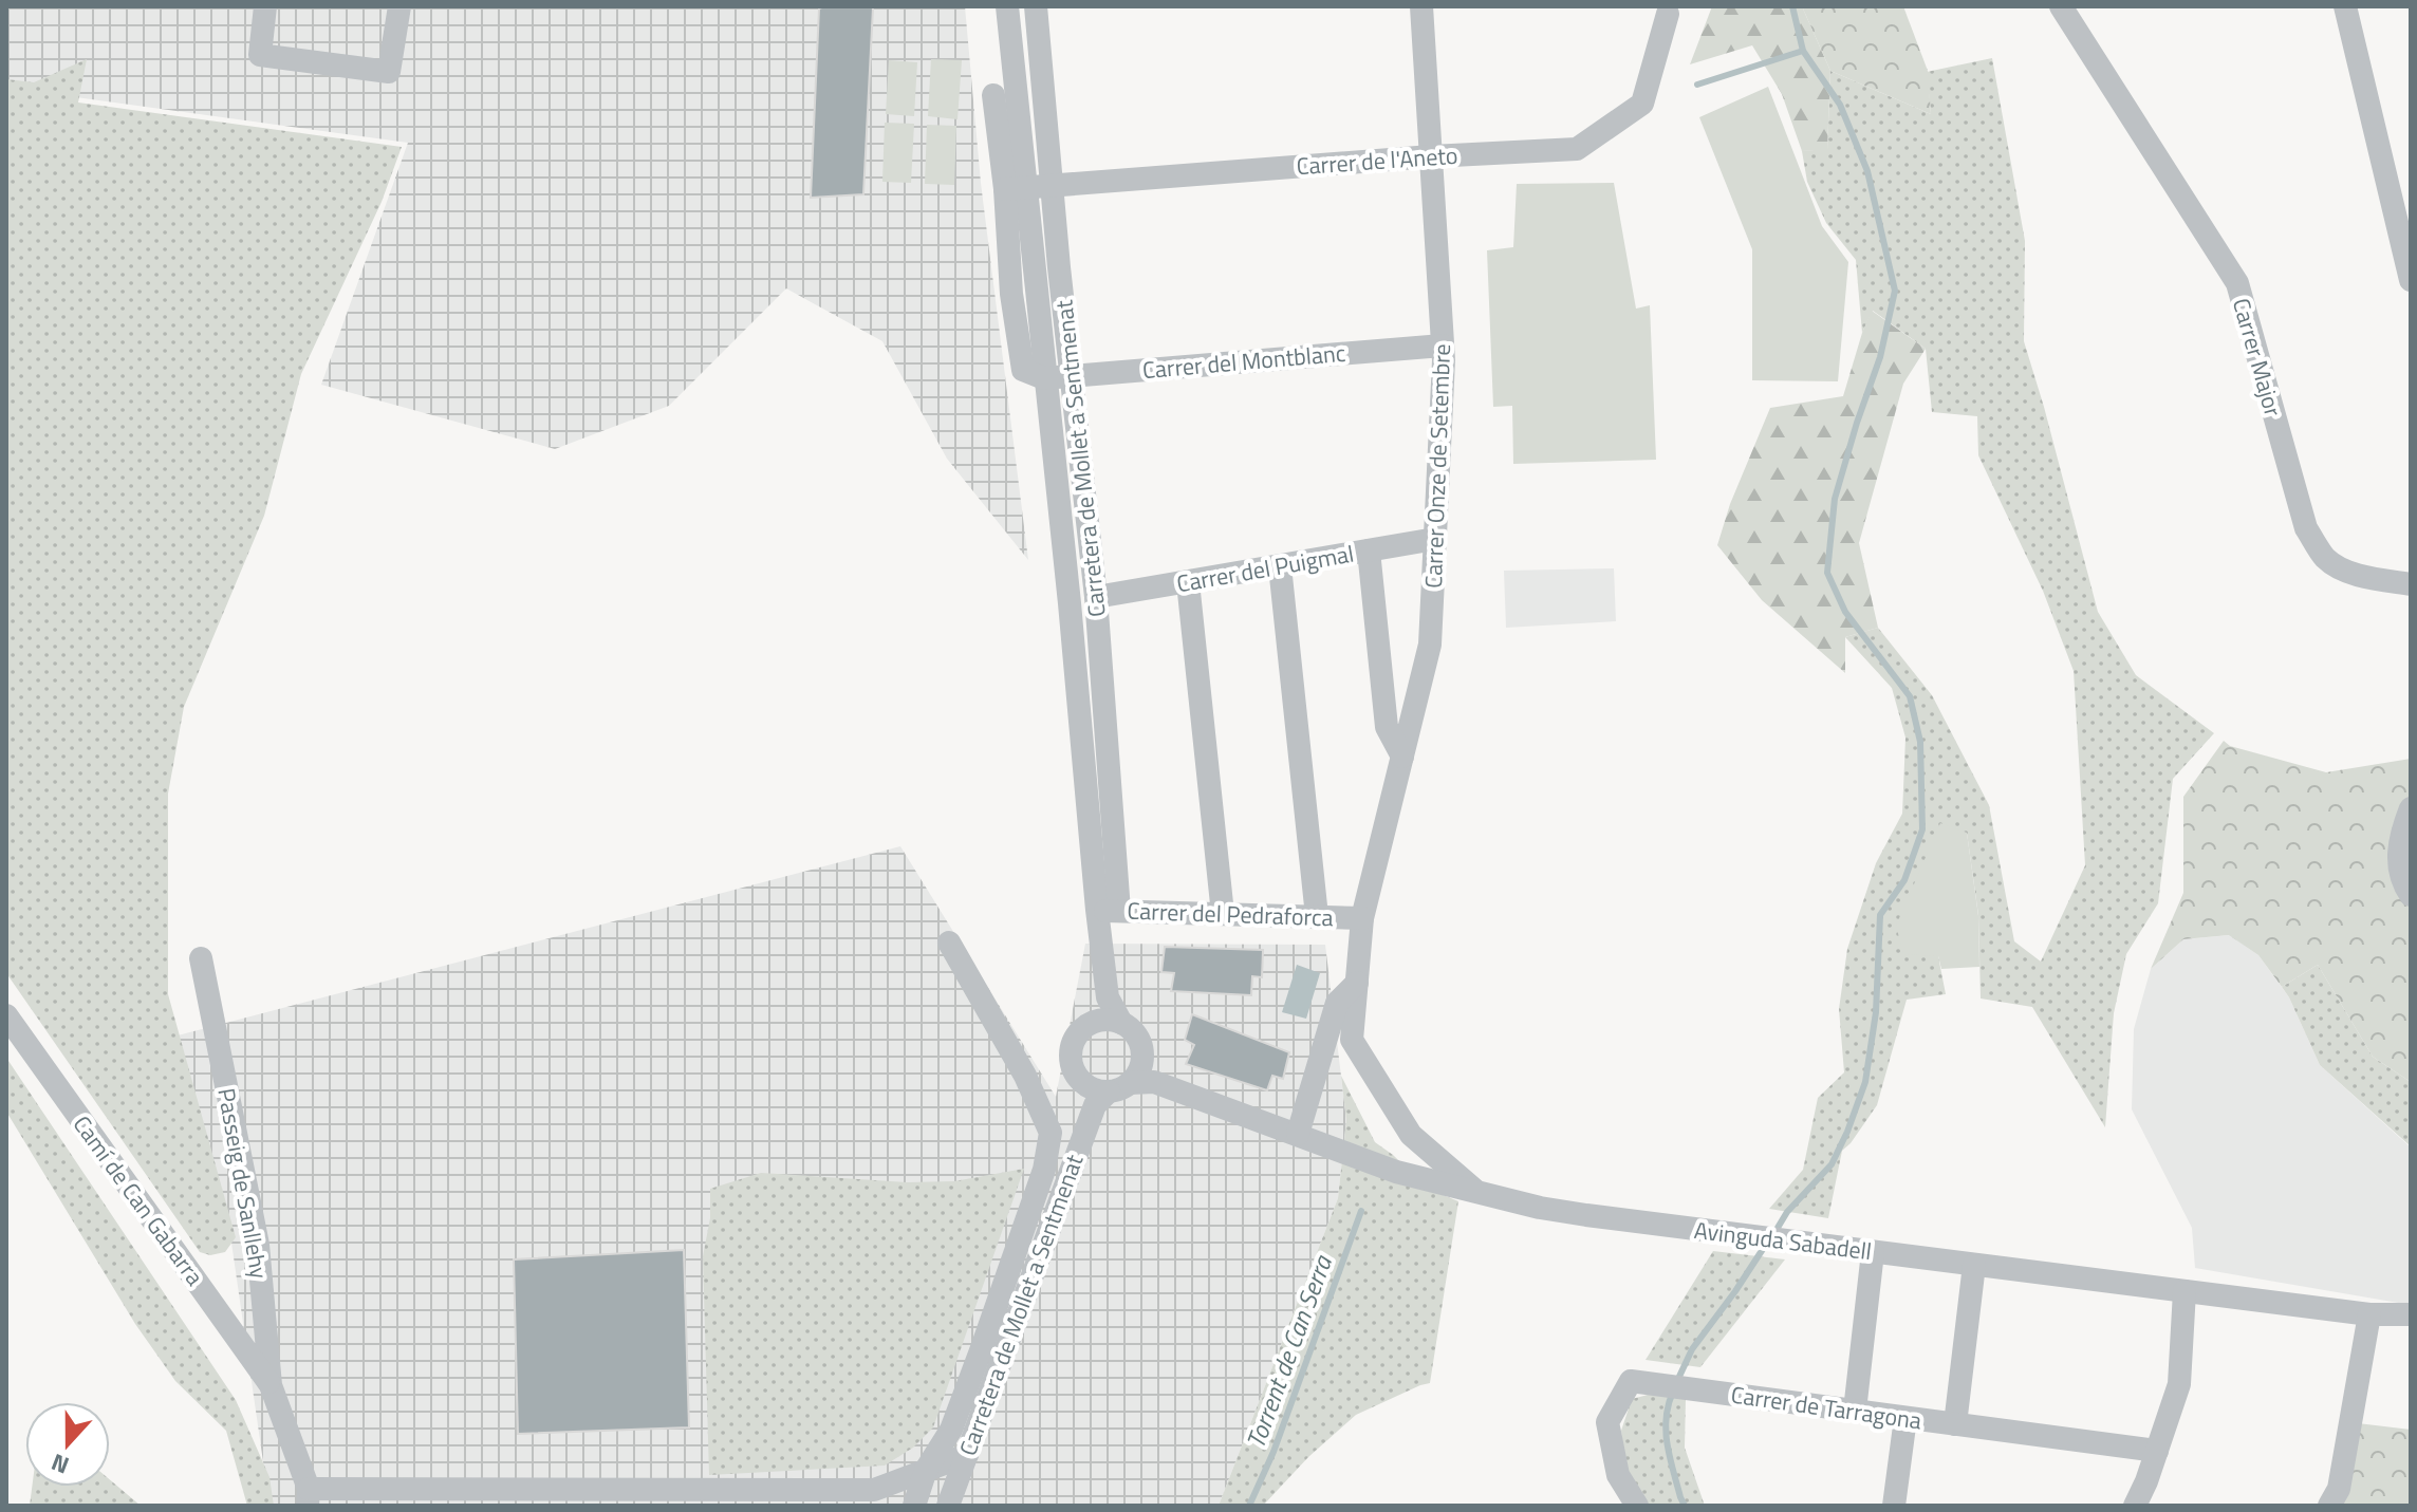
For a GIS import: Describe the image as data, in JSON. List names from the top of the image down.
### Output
{
  "streets": {
    "street": [
      "Carrer de l'Aneto",
      "Carrer Major",
      "Carrer del Montblanc",
      "Carretera de Mollet a Sentmenat",
      "Carrer Onze de Setembre",
      "Carrer del Puigmal",
      "Carrer del Pedraforca",
      "Passeig de Sanllehy",
      "Camí de Can Gabarra",
      "Avinguda Sabadell",
      "Carrer de Tarragona"
    ]
  },
  "crossings": [
    ["Carrer de l'Aneto", "Carretera de Mollet a Sentmenat"],
    ["Carrer de l'Aneto", "Carrer Onze de Setembre"],
    ["Carrer del Montblanc", "Carretera de Mollet a Sentmenat"],
    ["Carrer del Montblanc", "Carrer Onze de Setembre"],
    ["Carretera de Mollet a Sentmenat", "Carrer del Puigmal"],
    ["Carretera de Mollet a Sentmenat", "Carrer del Pedraforca"],
    ["Carrer Onze de Setembre", "Carrer del Puigmal"],
    ["Carrer Onze de Setembre", "Carrer del Pedraforca"],
    ["Carrer Onze de Setembre", "Avinguda Sabadell"],
    ["Carrer del Pedraforca", "Avinguda Sabadell"],
    ["Passeig de Sanllehy", "Camí de Can Gabarra"]
  ],
  "water": ["Torrent de Can Serra"],
  "north": "bottom"
}
